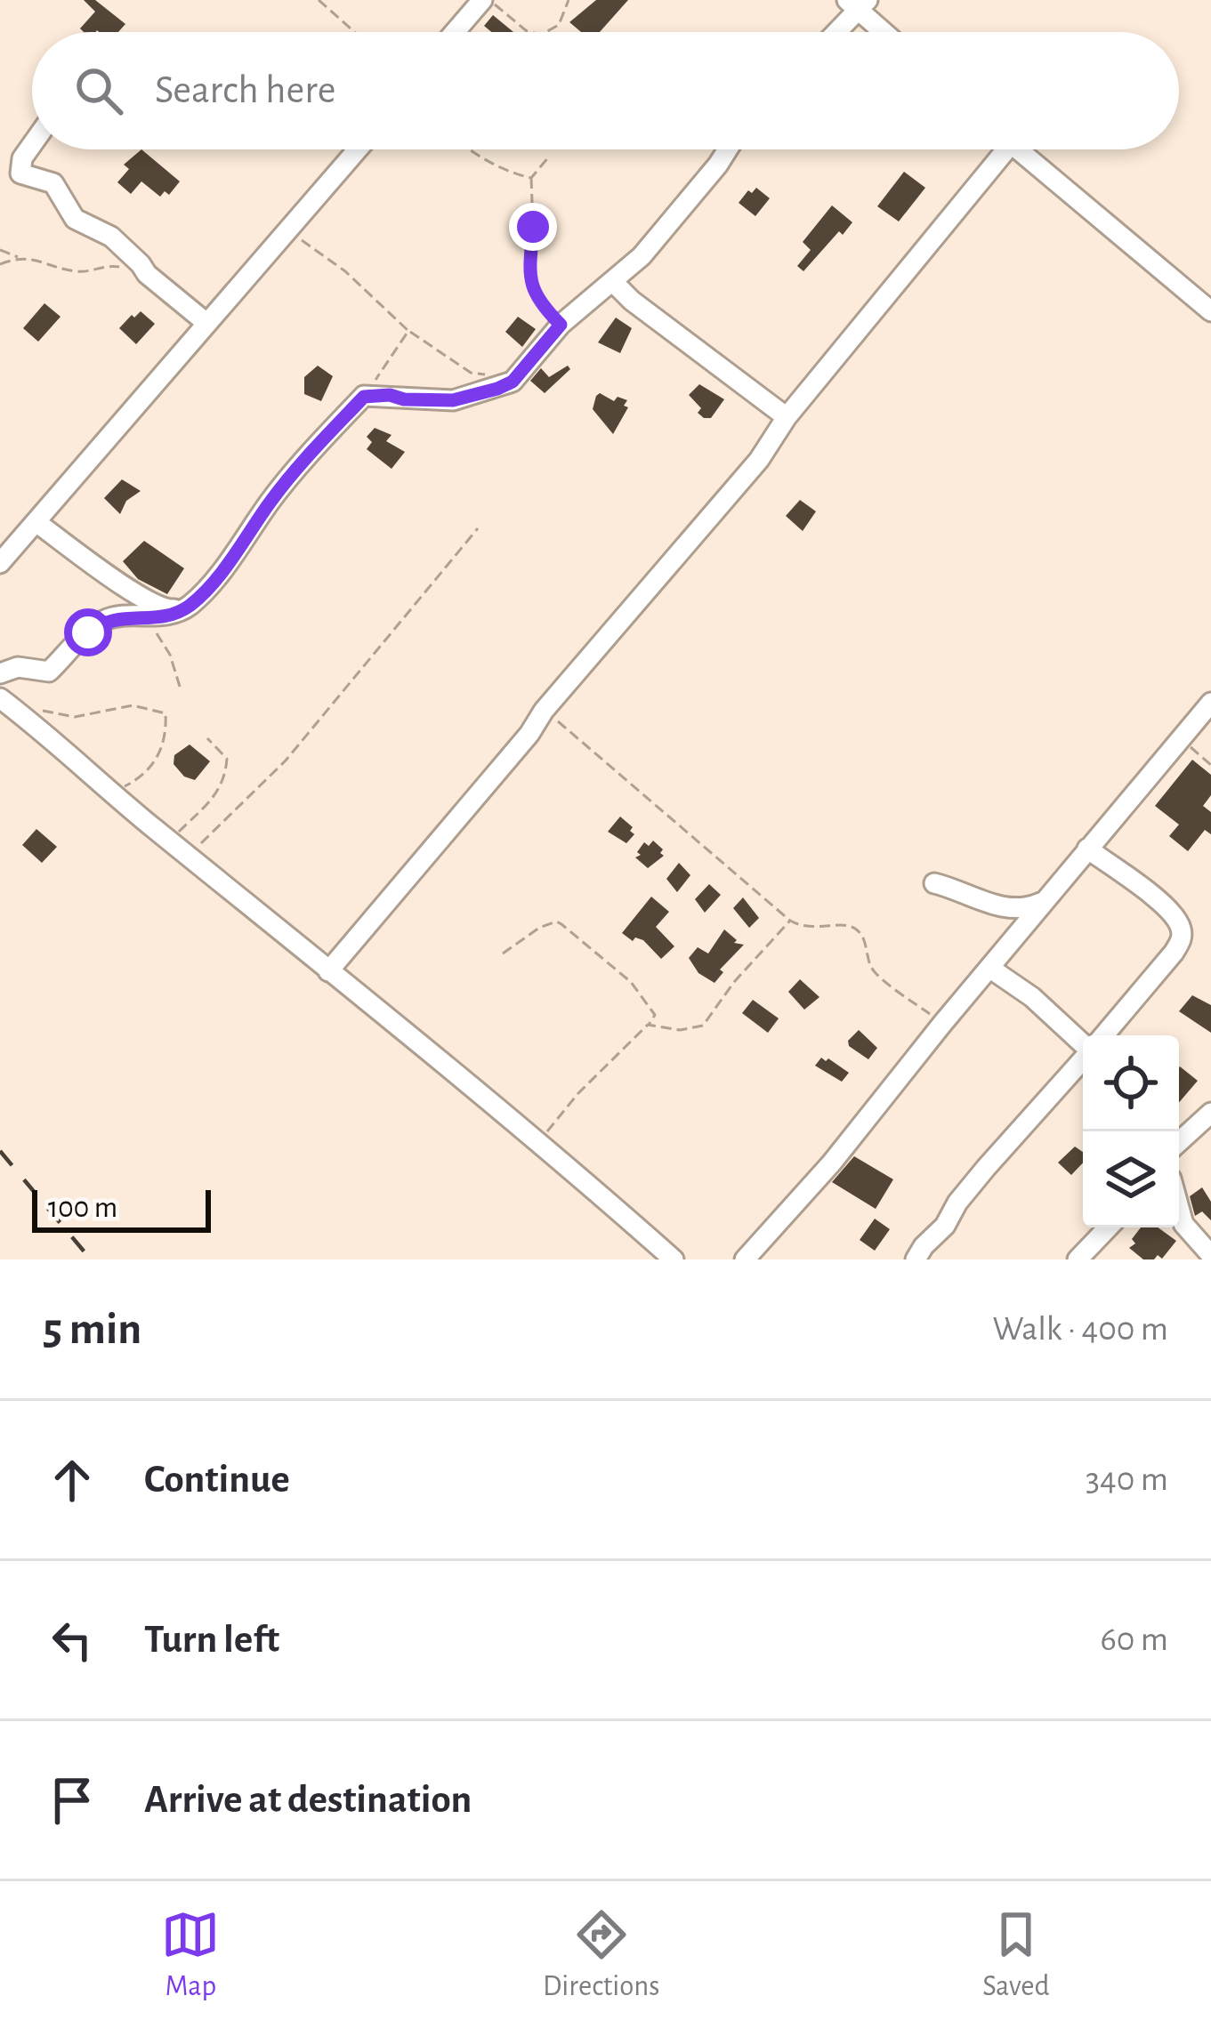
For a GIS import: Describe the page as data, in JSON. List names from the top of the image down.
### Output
{
  "scale_bar": "100 m",
  "page": {
    "search": "Search here",
    "scale": "100 m",
    "heading": ["5 min", "Walk · 400 m"],
    "list": [
      ["Continue", "340 m"],
      ["Turn left", "60 m"],
      "Arrive at destination"
    ],
    "nav": ["Map", "Directions", "Saved"]
  }
}
